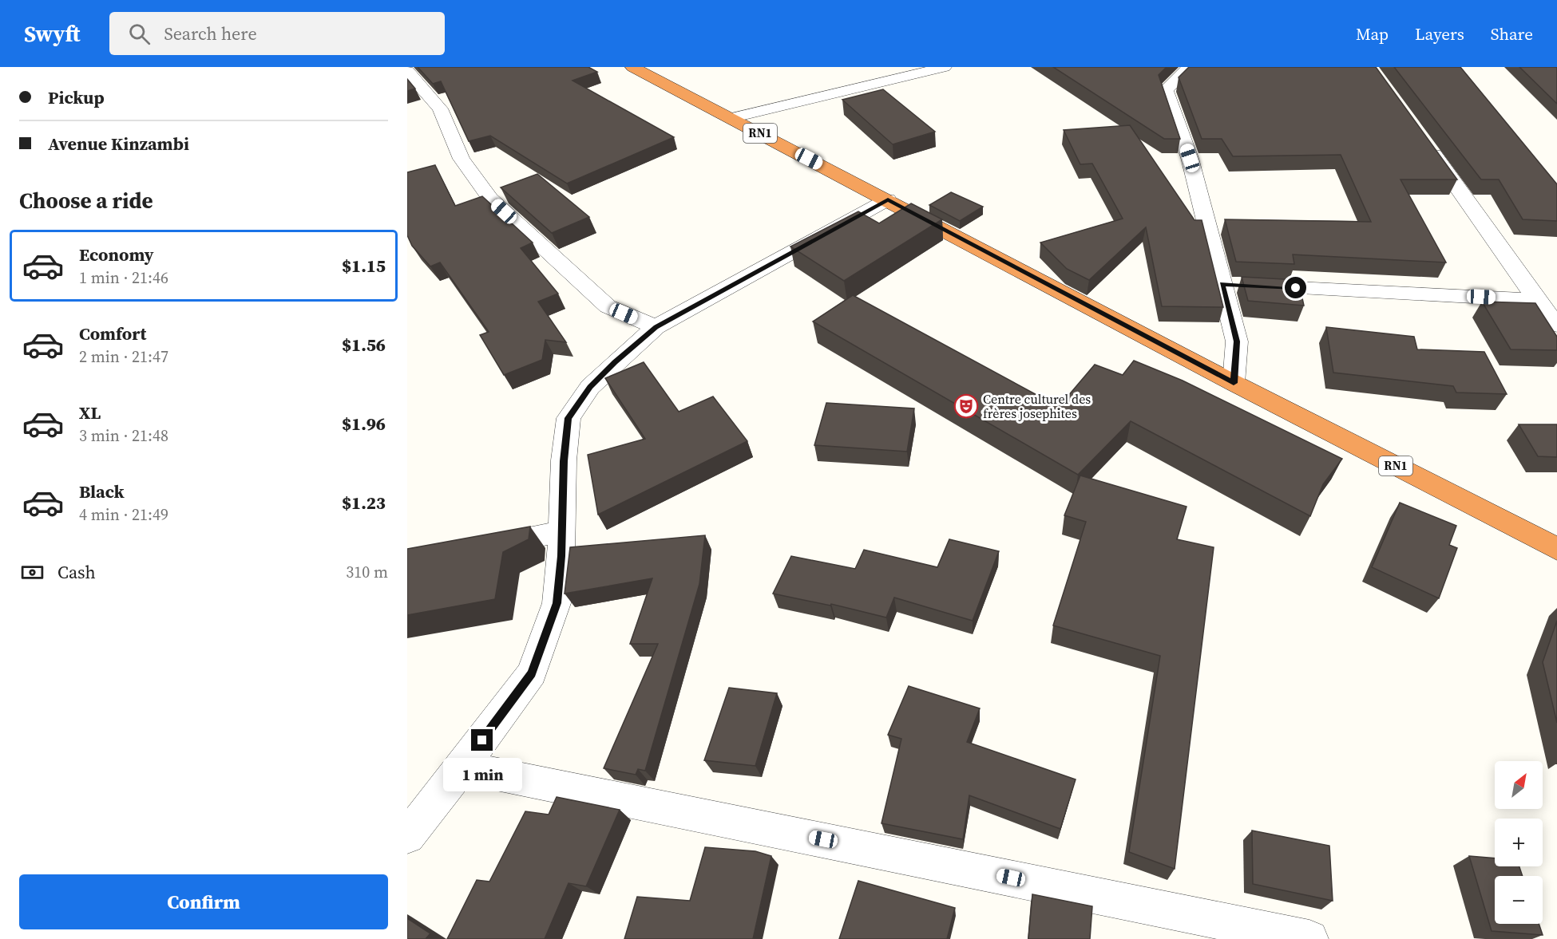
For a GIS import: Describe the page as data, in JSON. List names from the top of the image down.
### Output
{
  "streets": {
    "highway": ["RN1"]
  },
  "places": {
    "theatre": ["Centre culturel des frères josephites"]
  },
  "north": "top right",
  "page": {
    "header": "Swyft",
    "search": "Search here",
    "nav": ["Map", "Layers", "Share"],
    "banner": ["Pickup", "Avenue Kinzambi"],
    "heading": "Choose a ride",
    "list": [
      {
        "name": "Economy",
        "note": "1 min · 21:46",
        "value": "$1.15"
      },
      {
        "name": "Comfort",
        "note": "2 min · 21:47",
        "value": "$1.56"
      },
      {
        "name": "XL",
        "note": "3 min · 21:48",
        "value": "$1.96"
      },
      {
        "name": "Black",
        "note": "4 min · 21:49",
        "value": "$1.23"
      }
    ],
    "pay": ["Cash", "310 m"],
    "bubble": "1 min",
    "map_buttons": ["+", "−"],
    "buttons": "Confirm"
  }
}
